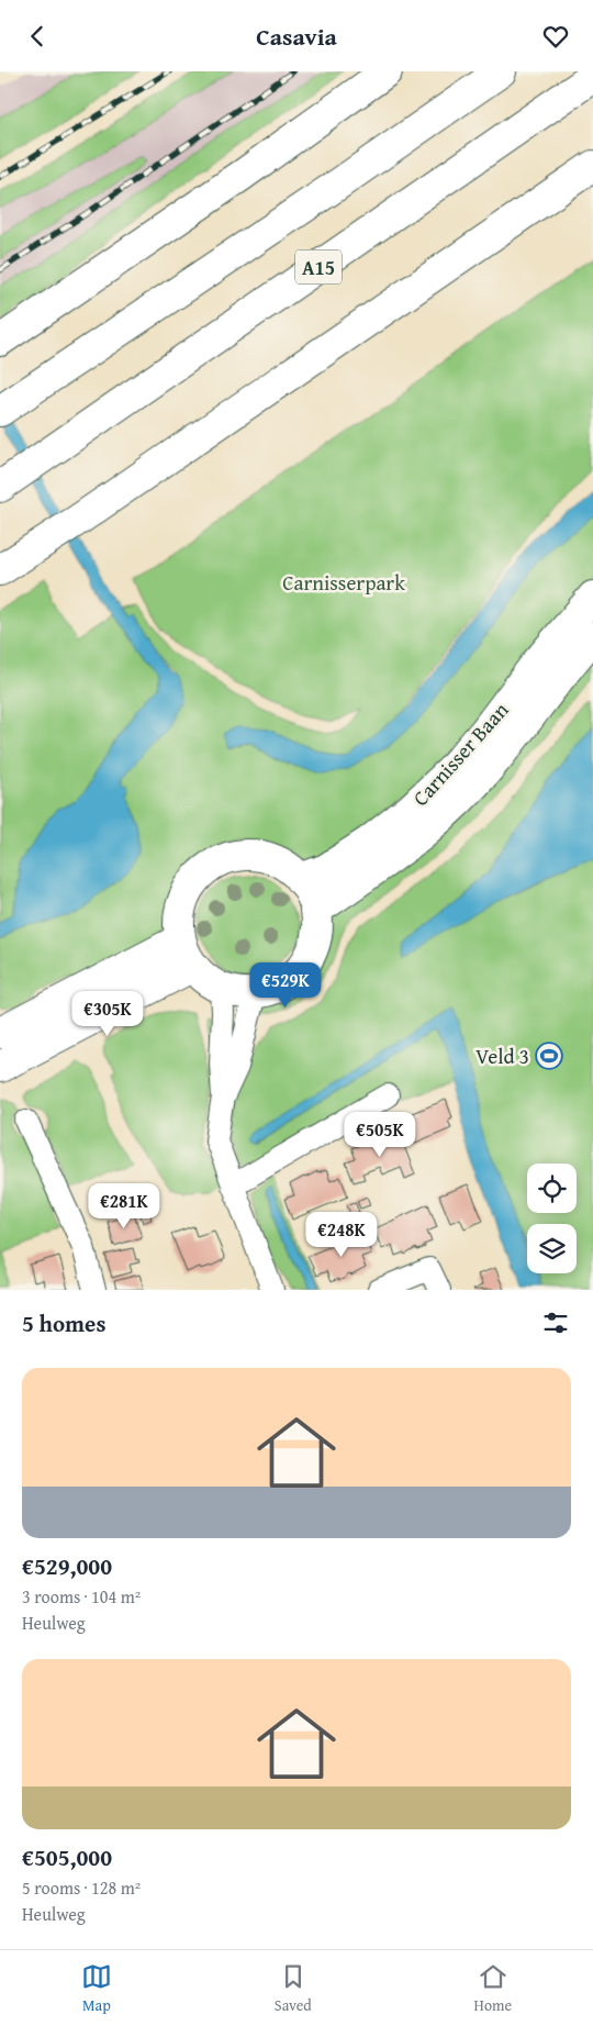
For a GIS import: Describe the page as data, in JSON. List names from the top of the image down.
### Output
{
  "streets": {
    "main road": ["A15", "Carnisser Baan"]
  },
  "parks": ["Carnisserpark"],
  "places": {
    "sports": ["Veld 3"]
  },
  "page": {
    "header": "Casavia",
    "price": [
      "€529K",
      "€305K",
      "€505K",
      "€281K",
      "€248K"
    ],
    "heading": "5 homes",
    "list": [
      {
        "name": "€529,000",
        "note": "3 rooms · 104 m² · Heulweg"
      },
      {
        "name": "€505,000",
        "note": "5 rooms · 128 m² · Heulweg"
      }
    ],
    "tabs": ["Map", "Saved", "Home"]
  }
}
